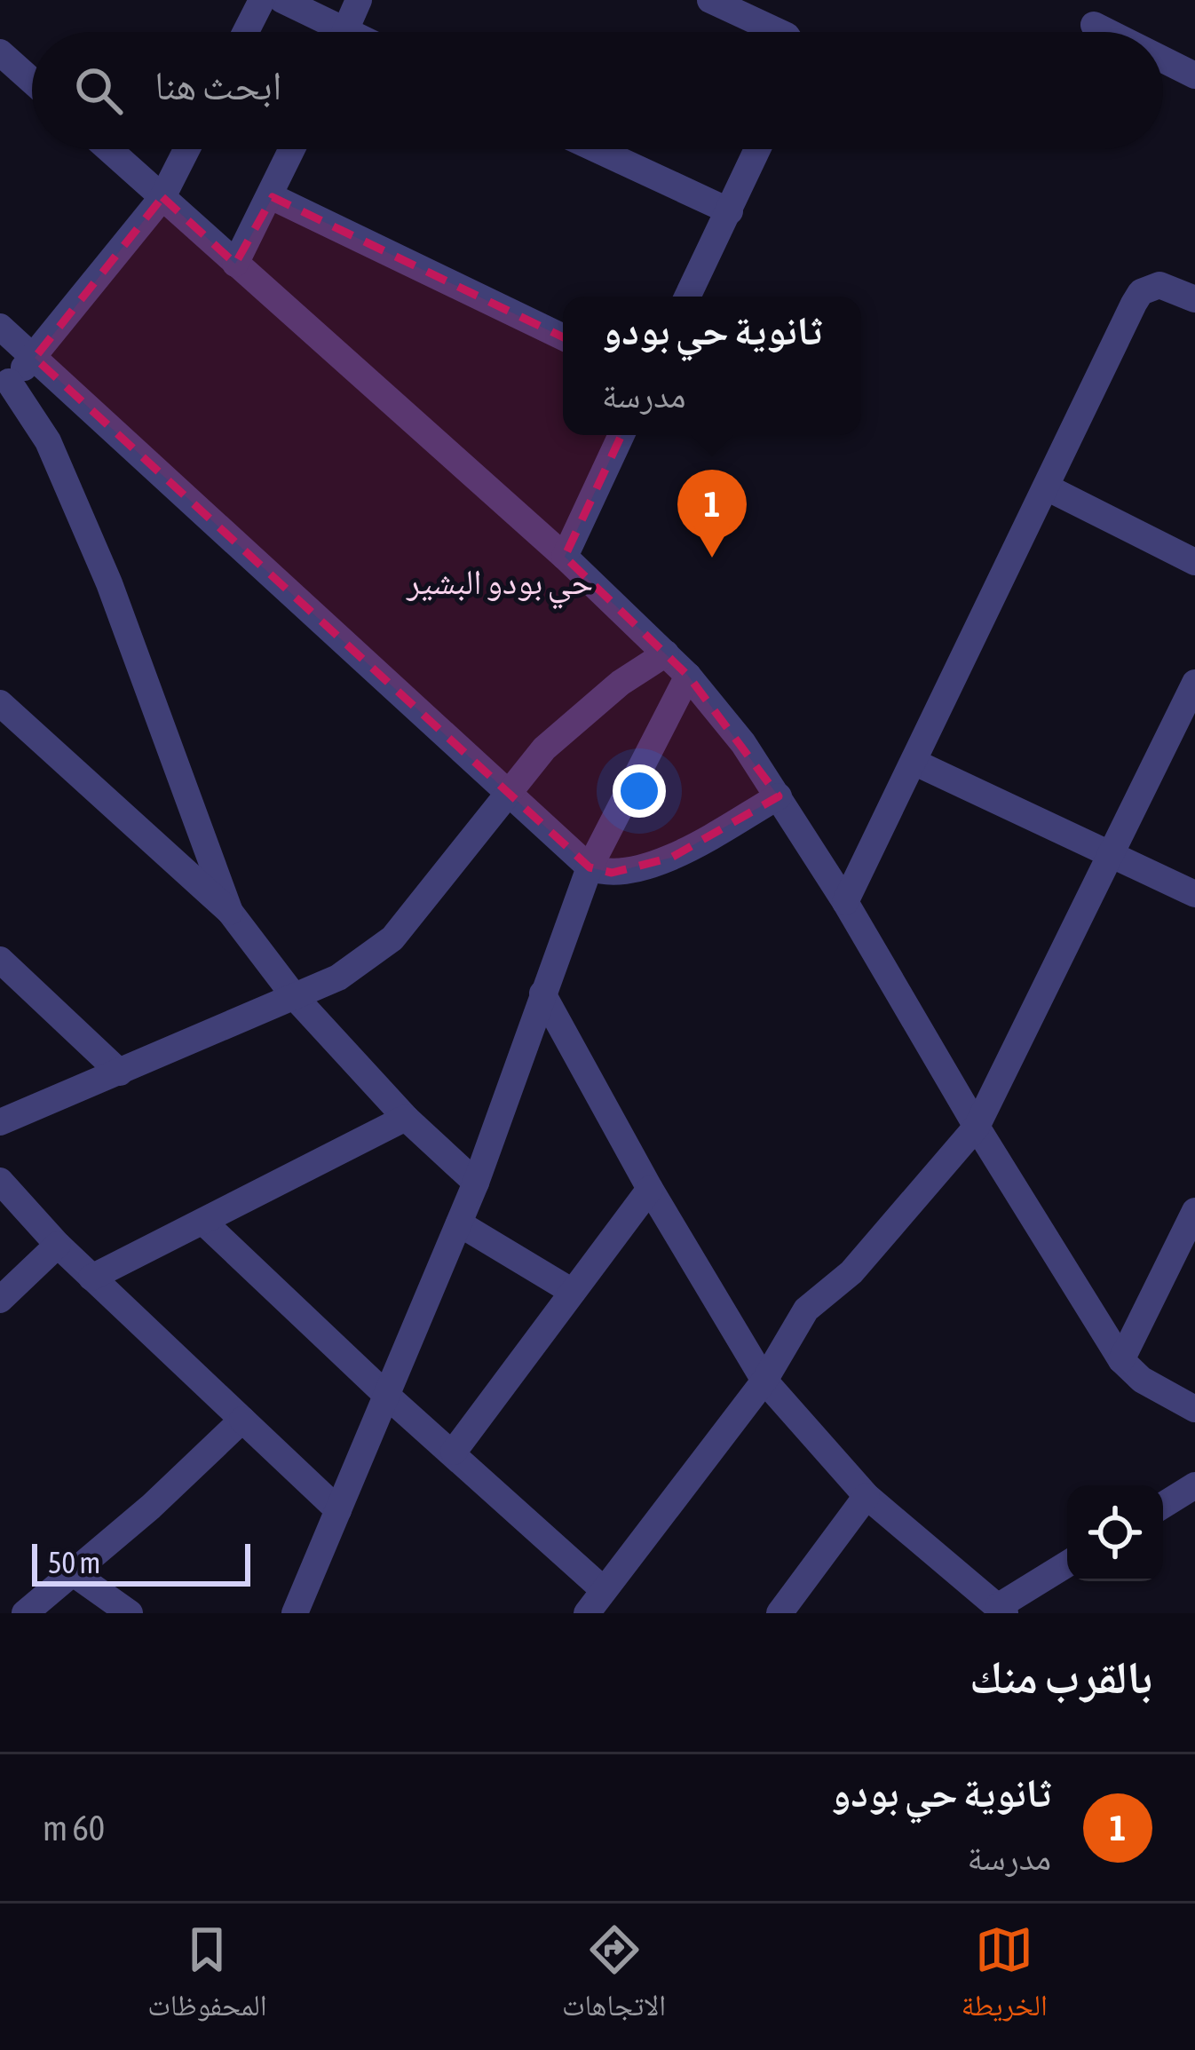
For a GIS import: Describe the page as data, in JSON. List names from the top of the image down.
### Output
{
  "districts": ["حي بودو البشير"],
  "scale_bar": "50 m",
  "page": {
    "search": "ابحث هنا",
    "popup": ["ثانوية حي بودو", "مدرسة"],
    "pins": "1",
    "scale": "50 m",
    "heading": "بالقرب منك",
    "list": [
      {
        "mark": "1",
        "name": "ثانوية حي بودو",
        "note": "مدرسة",
        "value": "60 m"
      }
    ],
    "nav": ["الخريطة", "الاتجاهات", "المحفوظات"]
  }
}
